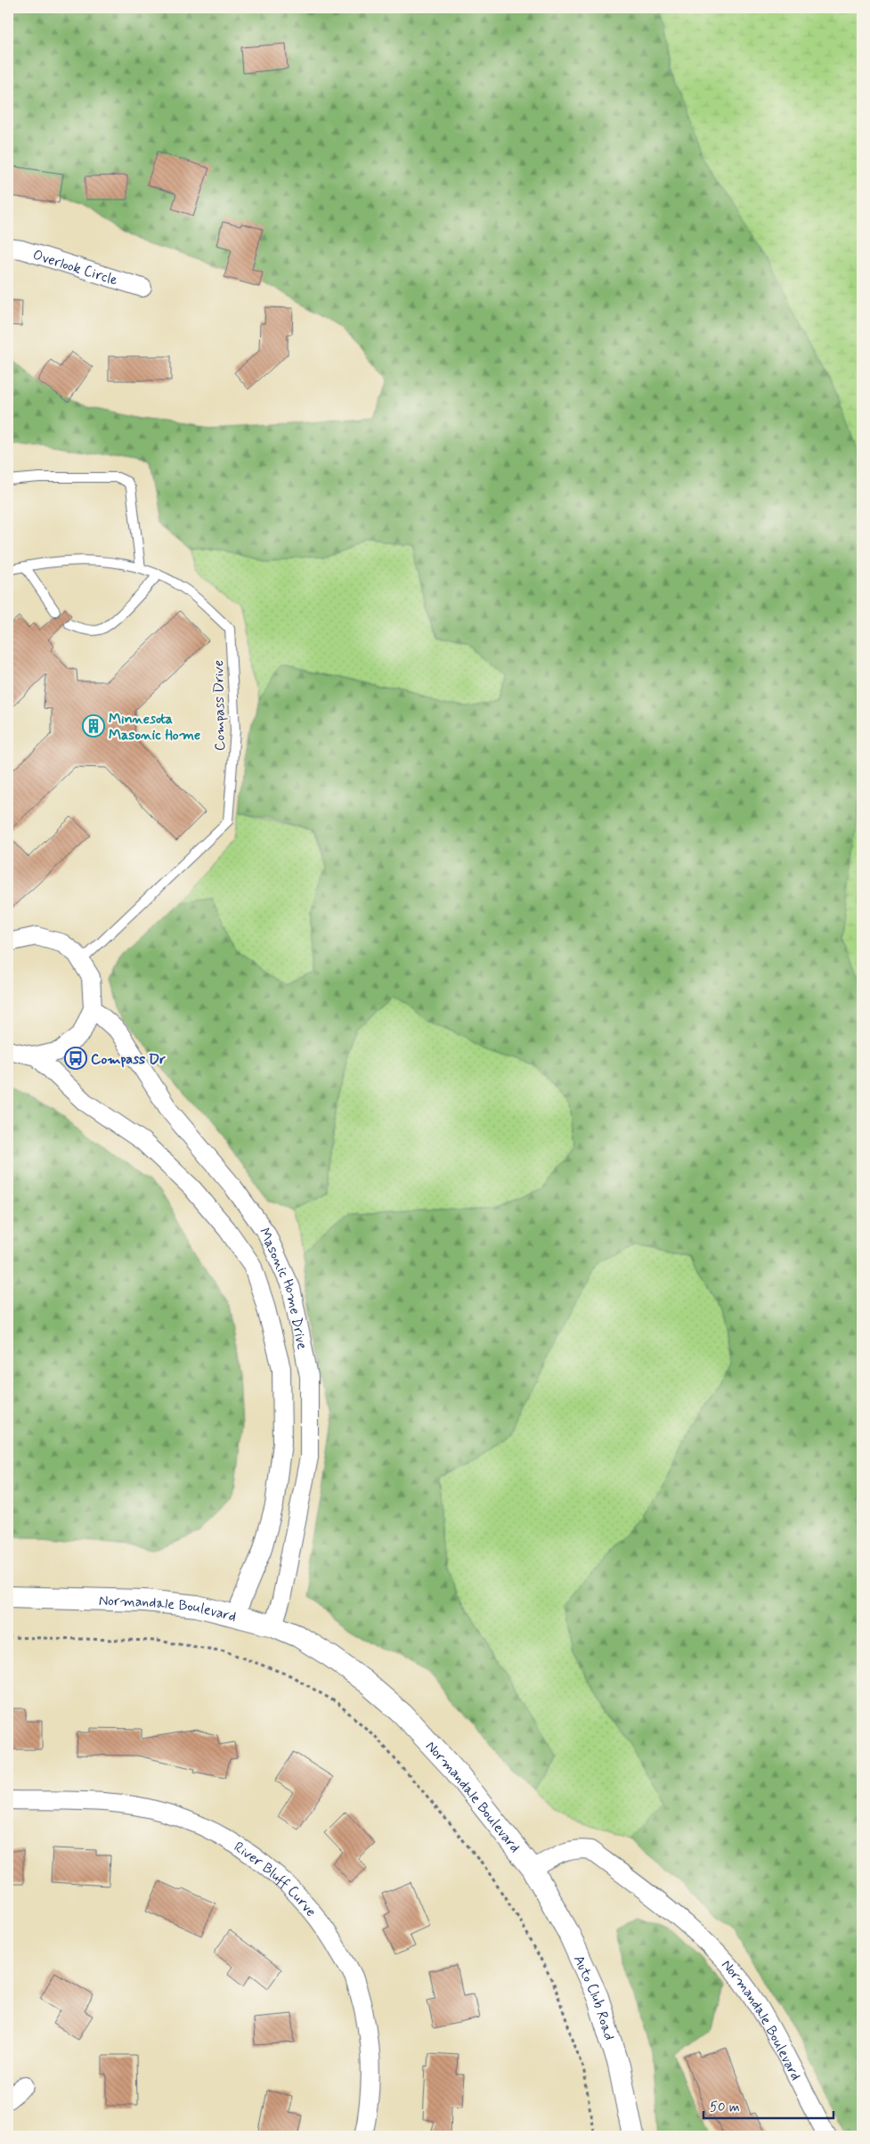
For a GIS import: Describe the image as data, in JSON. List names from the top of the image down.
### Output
{
  "streets": {
    "street": [
      "Overlook Circle",
      "Masonic Home Drive",
      "Normandale Boulevard",
      "River Bluff Curve",
      "Auto Club Road"
    ],
    "lane": ["Compass Drive"]
  },
  "crossings": [
    ["Masonic Home Drive", "Normandale Boulevard"],
    ["Normandale Boulevard", "Auto Club Road"]
  ],
  "places": {
    "building": ["Minnesota Masonic Home"],
    "bus stop": ["Compass Dr"]
  },
  "scale_bar": "50 m"
}
